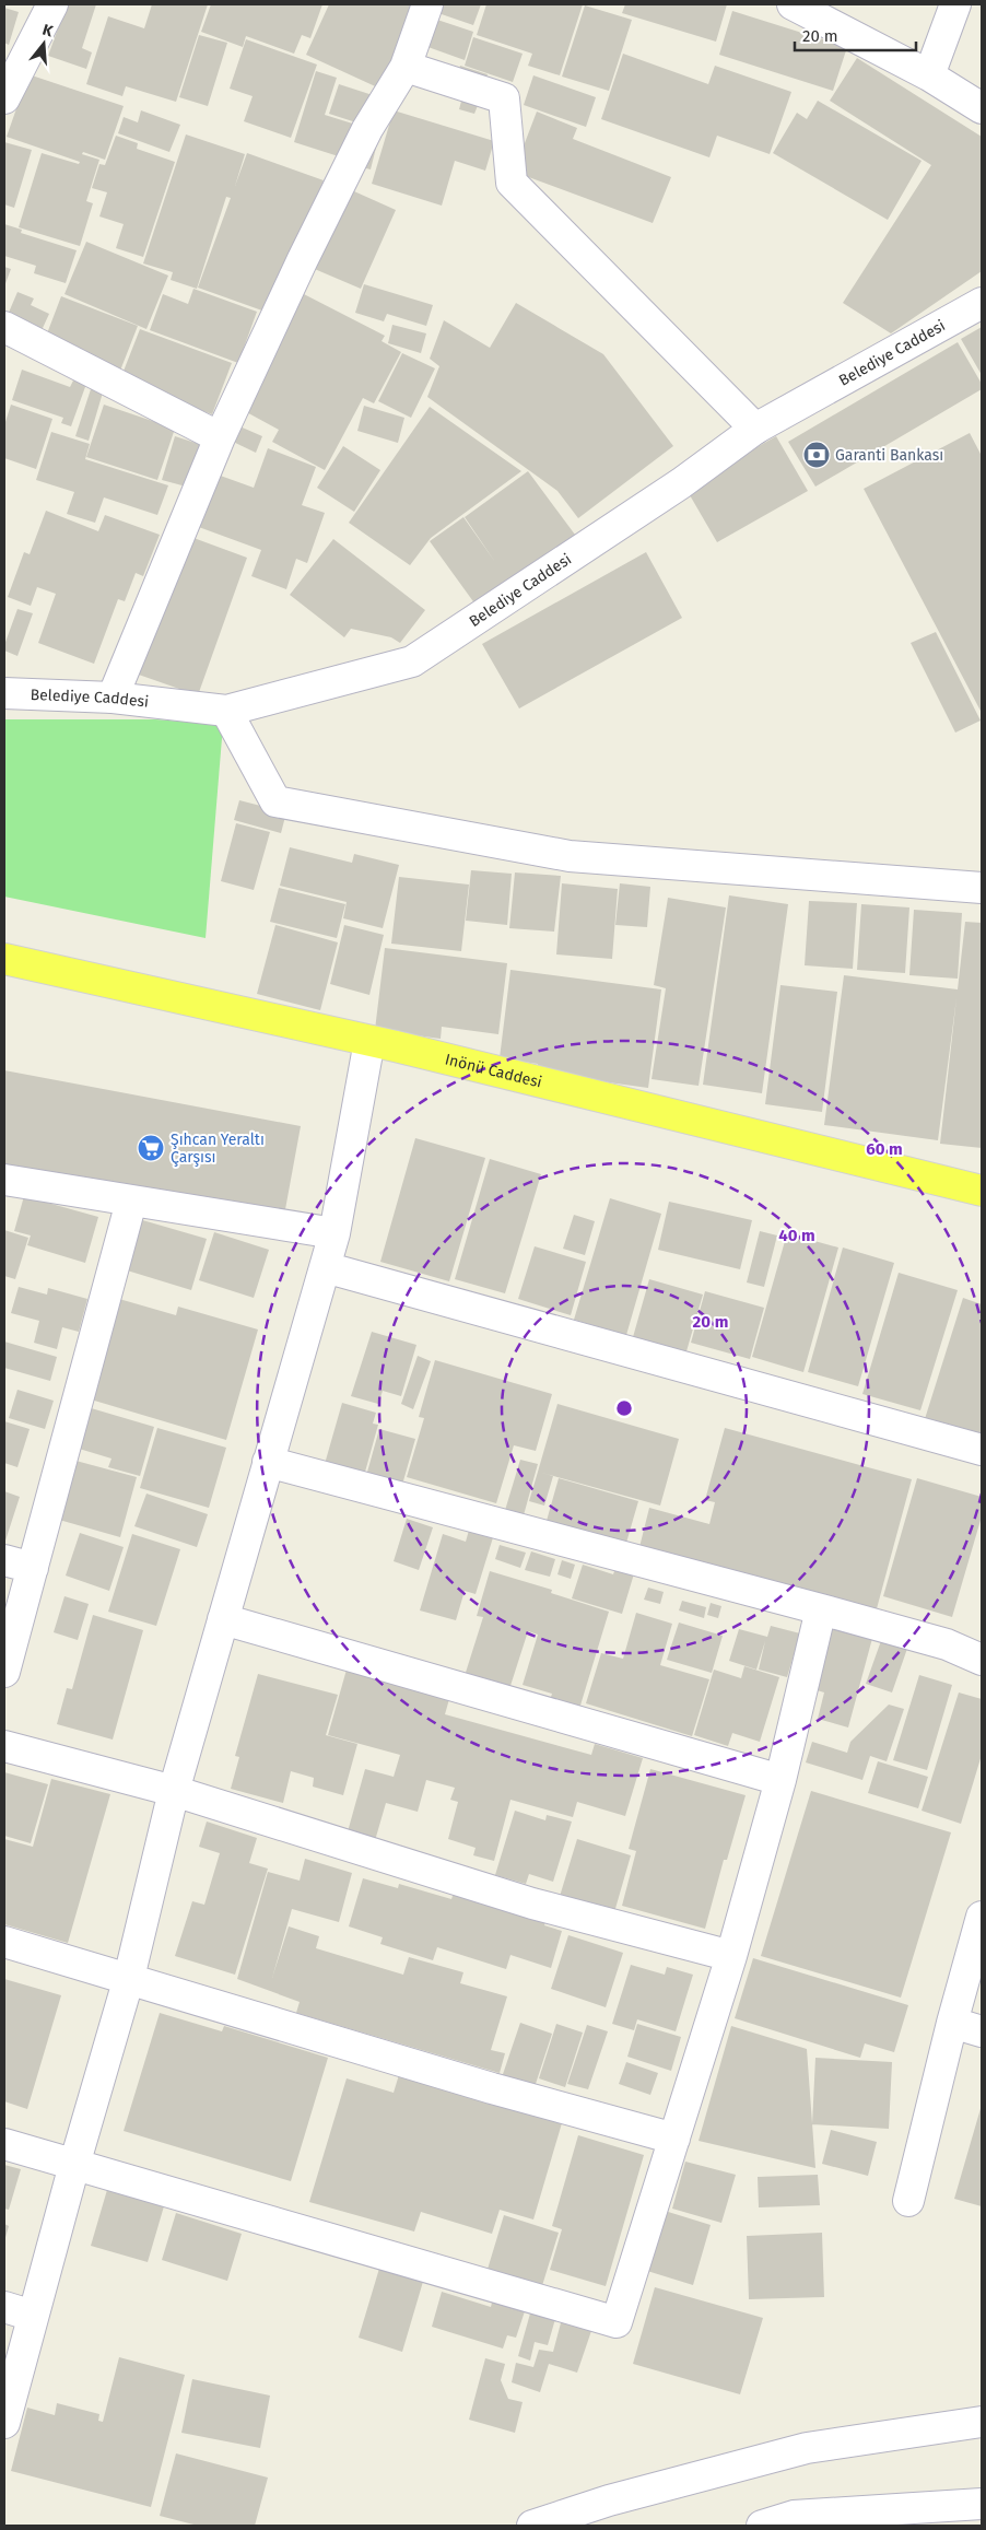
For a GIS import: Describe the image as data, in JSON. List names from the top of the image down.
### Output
{
  "streets": {
    "main road": ["Inönü Caddesi"],
    "street": ["Belediye Caddesi"]
  },
  "places": {
    "bank": ["Garanti Bankası"],
    "supermarket": ["Şıhcan Yeraltı Çarşısı"]
  },
  "scale_bar": "20 m",
  "north": "top",
  "rings": ["60 m", "40 m", "20 m"]
}
